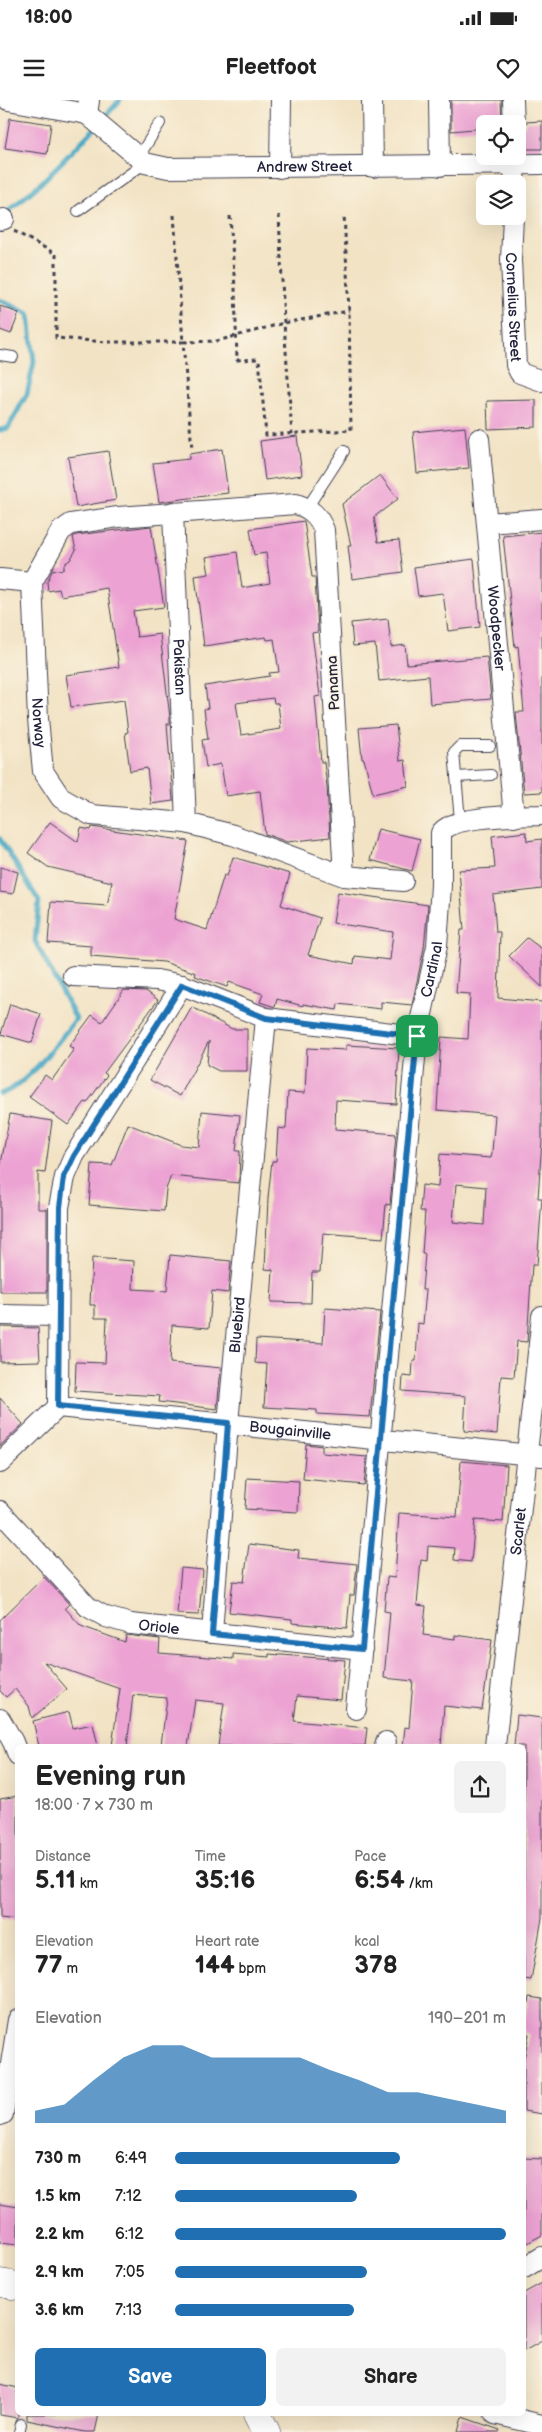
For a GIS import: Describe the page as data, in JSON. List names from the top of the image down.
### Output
{
  "streets": {
    "street": [
      "Andrew Street",
      "Cornelius Street",
      "Woodpecker",
      "Pakistan",
      "Panama",
      "Norway",
      "Cardinal",
      "Bluebird",
      "Bougainville",
      "Scarlet",
      "Oriole"
    ]
  },
  "crossings": [
    ["Pakistan", "Norway"],
    ["Panama", "Norway"],
    ["Cardinal", "Bougainville"],
    ["Cardinal", "Oriole"],
    ["Bluebird", "Bougainville"],
    ["Bluebird", "Oriole"],
    ["Bougainville", "Scarlet"]
  ],
  "page": {
    "status": "18:00",
    "header": "Fleetfoot",
    "heading": ["Evening run", "18:00 · 7 × 730 m"],
    "stats": [
      ["Distance", "5.11 km"],
      ["Time", "35:16"],
      ["Pace", "6:54 /km"],
      ["Elevation", "77 m"],
      ["Heart rate", "144 bpm"],
      ["kcal", "378"]
    ],
    "chart": ["Elevation", "190–201 m"],
    "list": [
      {
        "name": "730 m",
        "note": "6:49"
      },
      {
        "name": "1.5 km",
        "note": "7:12"
      },
      {
        "name": "2.2 km",
        "note": "6:12"
      },
      {
        "name": "2.9 km",
        "note": "7:05"
      },
      {
        "name": "3.6 km",
        "note": "7:13"
      }
    ],
    "buttons": ["Save", "Share"]
  }
}
